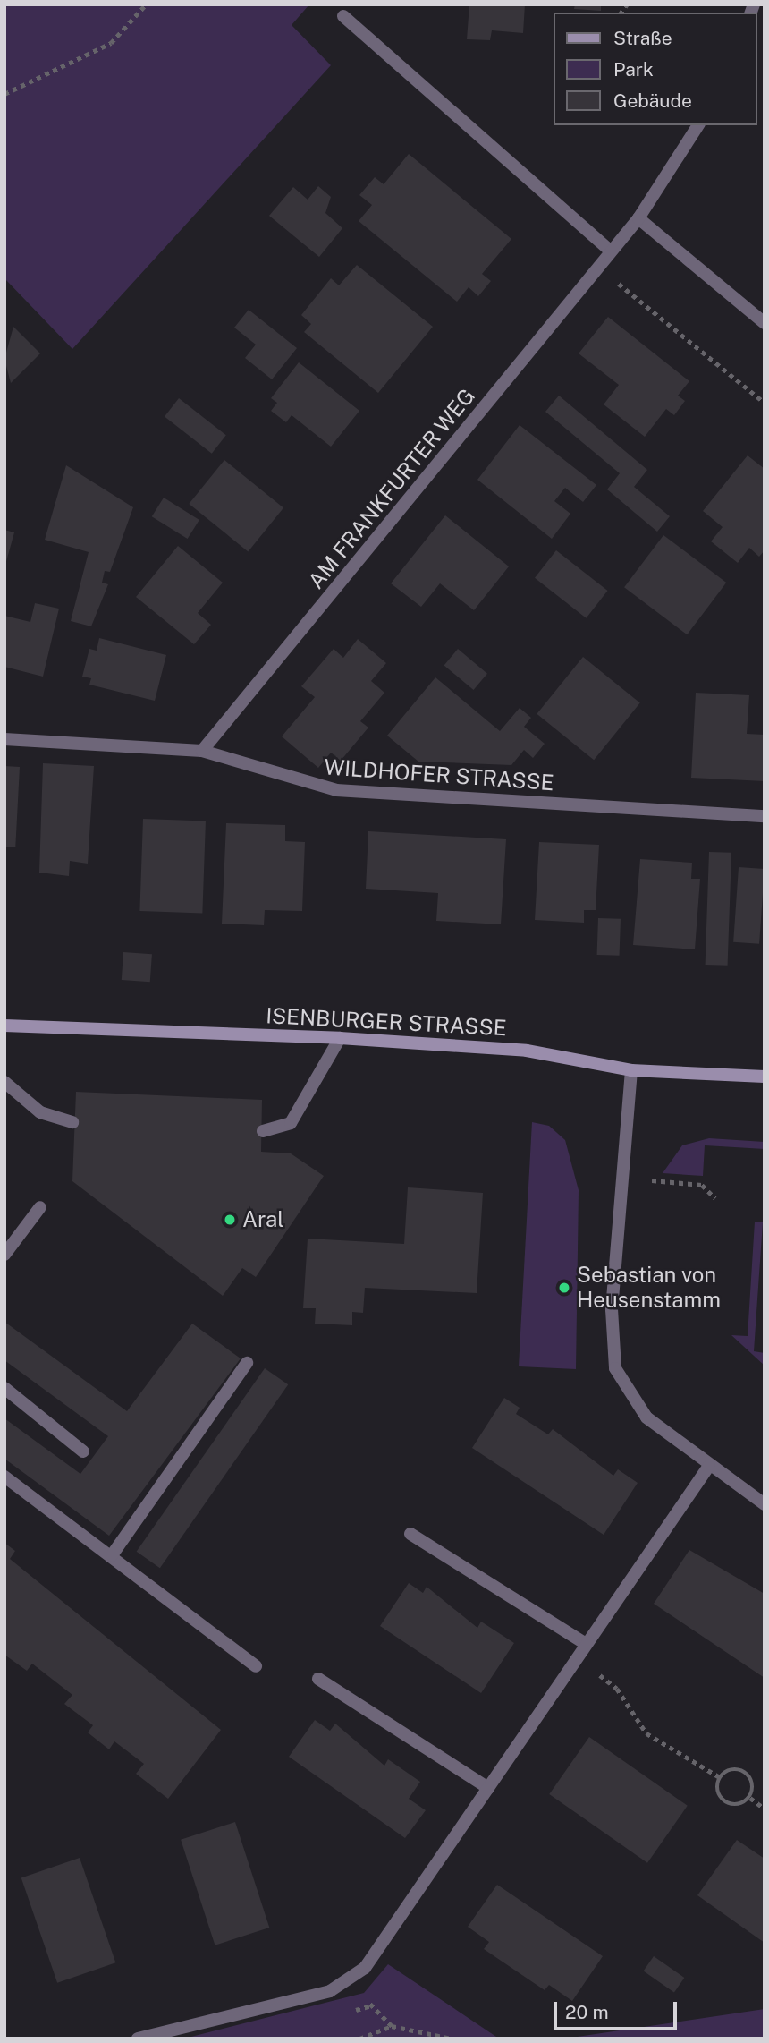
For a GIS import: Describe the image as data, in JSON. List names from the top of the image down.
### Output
{
  "streets": {
    "main road": ["ISENBURGER STRASSE"],
    "street": ["AM FRANKFURTER WEG", "WILDHOFER STRASSE"]
  },
  "crossings": [
    ["AM FRANKFURTER WEG", "WILDHOFER STRASSE"]
  ],
  "places": ["Aral", "Sebastian von Heusenstamm"],
  "legend": ["Straße", "Park", "Gebäude"],
  "scale_bar": "20 m"
}
